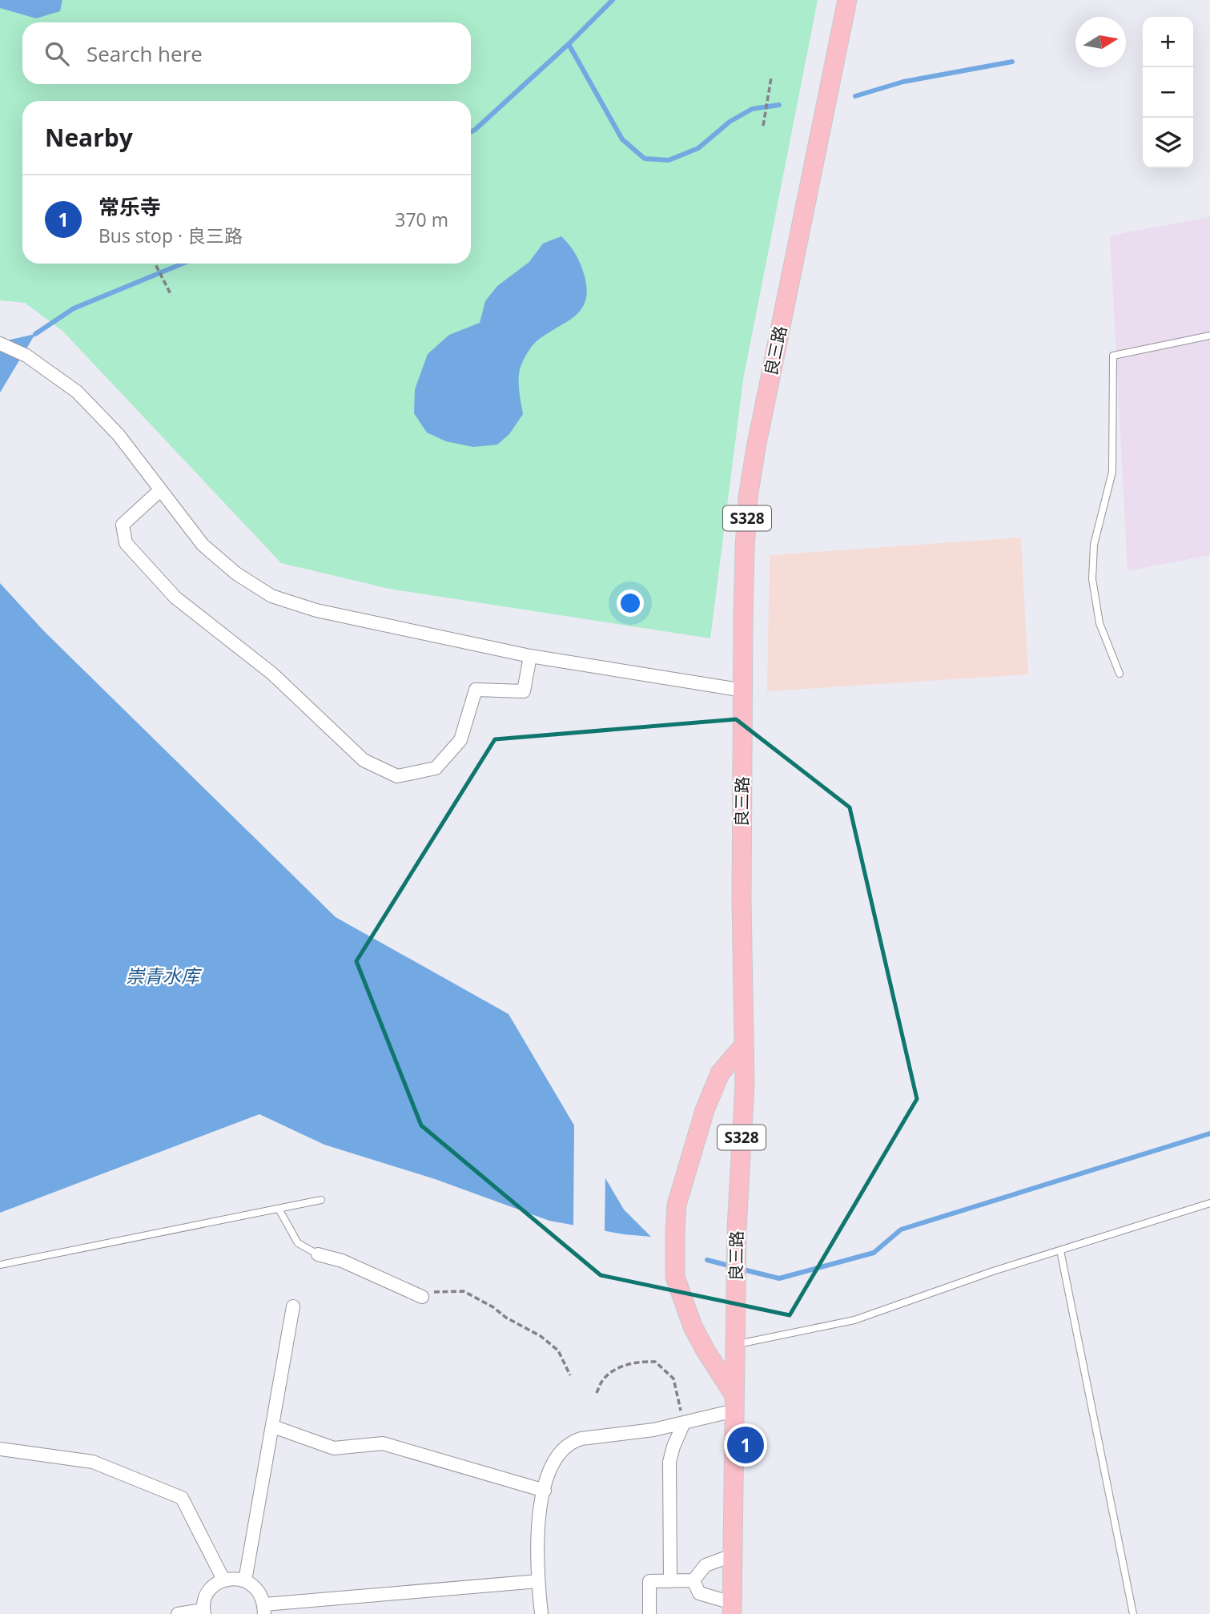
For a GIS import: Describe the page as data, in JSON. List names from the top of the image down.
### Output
{
  "streets": {
    "main road": ["良三路", "S328"]
  },
  "water": ["崇青水库"],
  "north": "right",
  "page": {
    "map_buttons": ["+", "−"],
    "search": "Search here",
    "heading": "Nearby",
    "list": [
      {
        "mark": "1",
        "name": "常乐寺",
        "note": "Bus stop · 良三路",
        "value": "370 m"
      }
    ],
    "pins": "1"
  }
}
